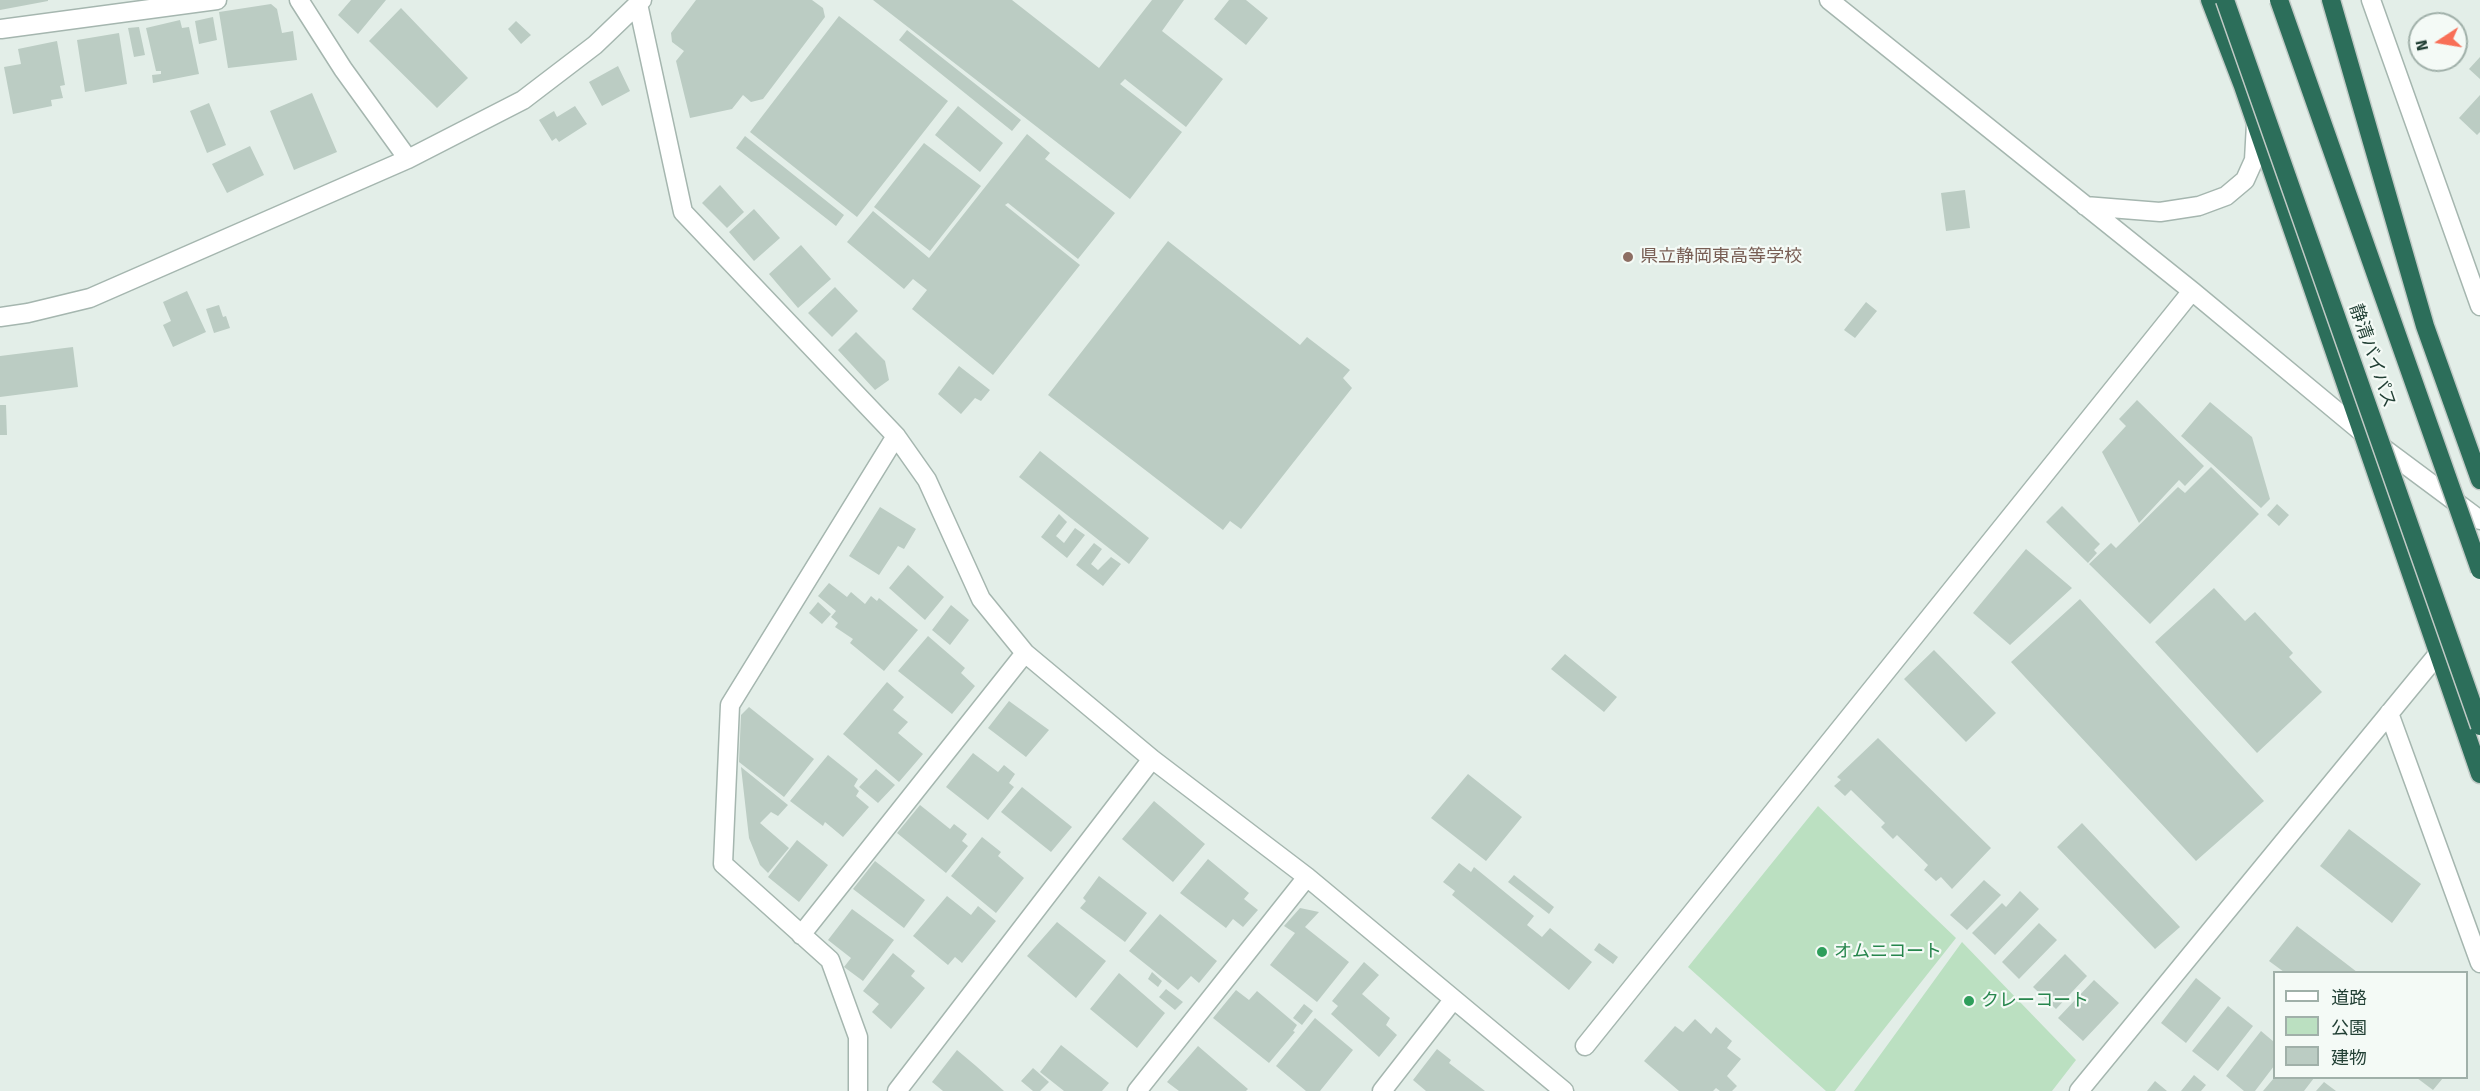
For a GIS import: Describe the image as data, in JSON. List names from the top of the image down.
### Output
{
  "streets": {
    "highway": ["静清バイパス"]
  },
  "places": ["県立静岡東高等学校", "オムニコート", "クレーコート"],
  "legend": ["道路", "公園", "建物"],
  "north": "left"
}
